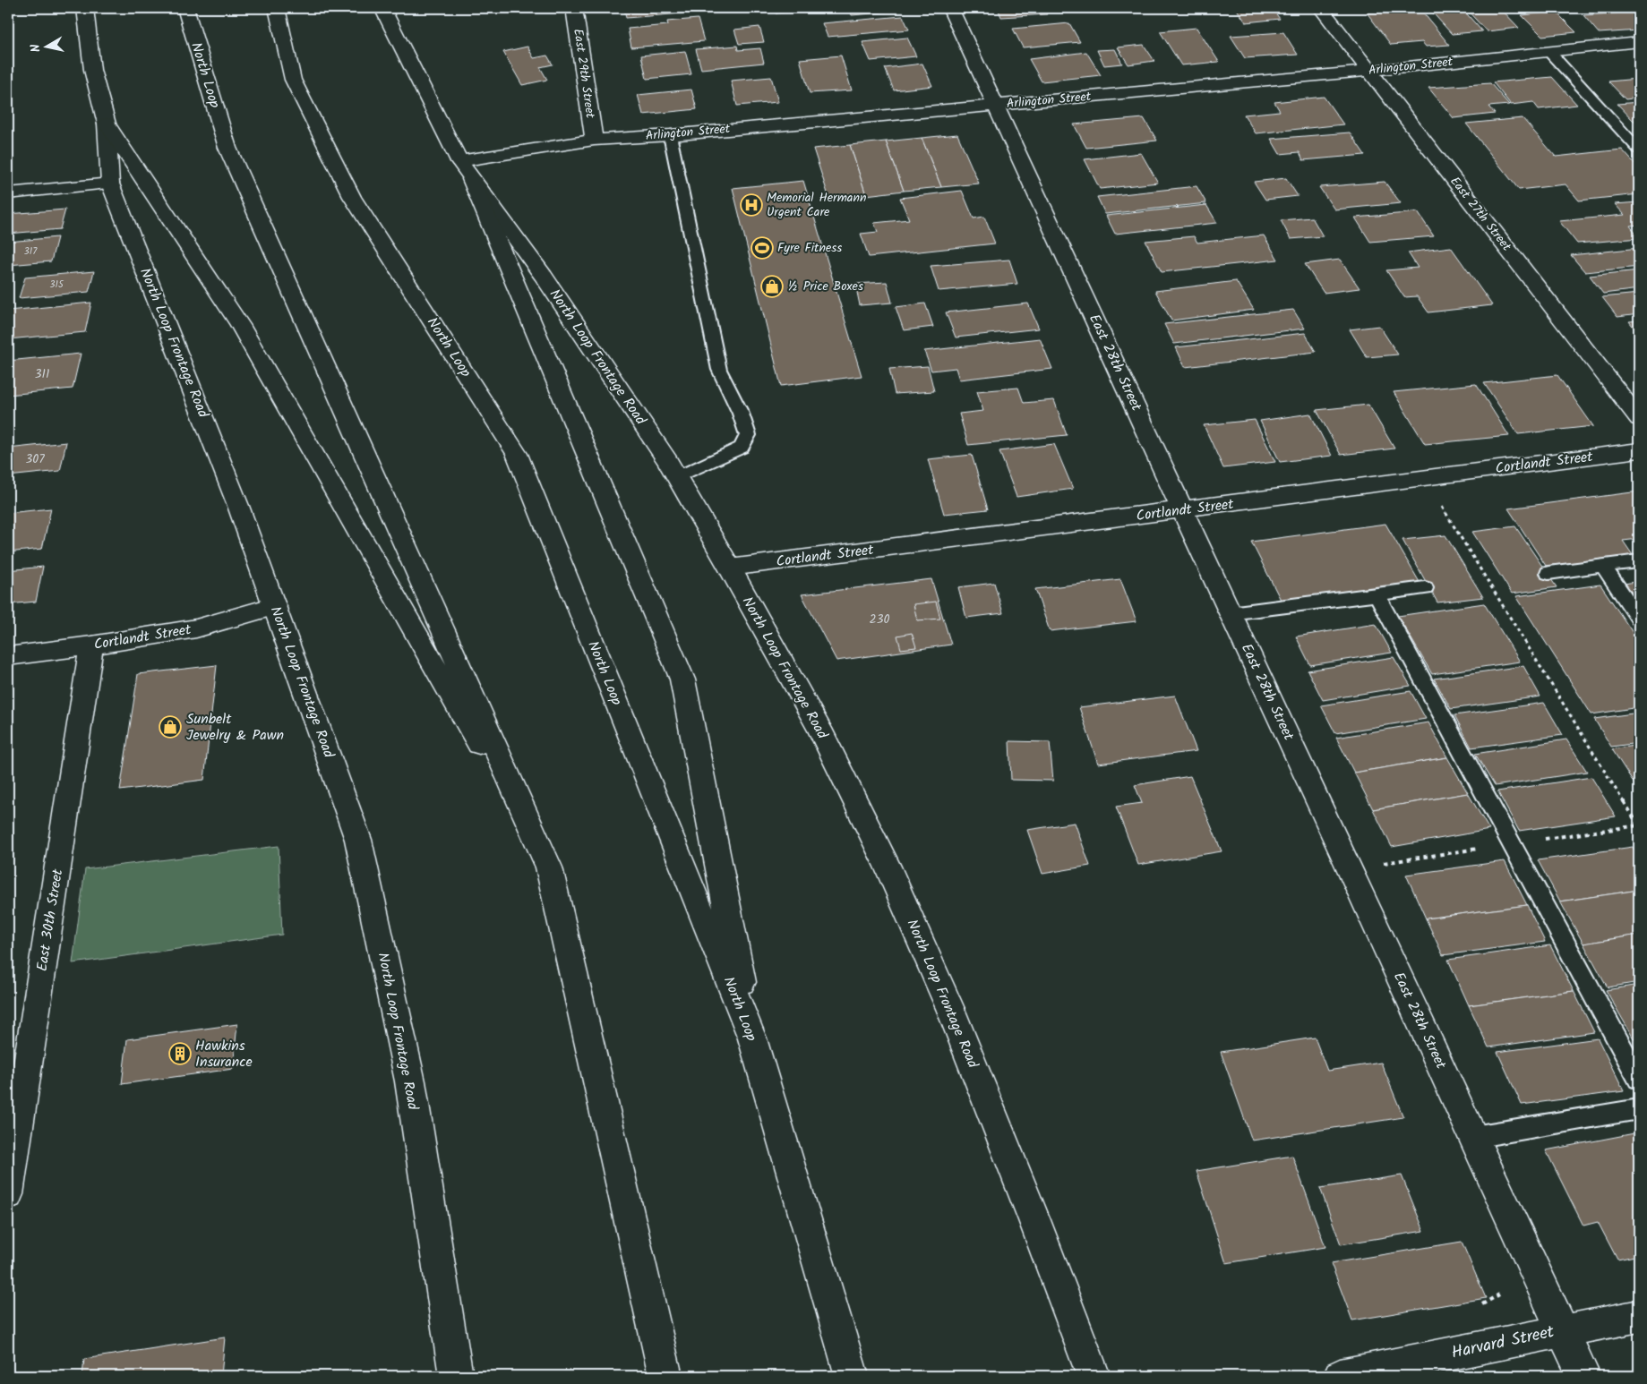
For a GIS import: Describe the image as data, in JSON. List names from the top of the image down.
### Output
{
  "streets": {
    "main road": [
      "Arlington Street",
      "East 29th Street",
      "North Loop",
      "East 27th Street",
      "North Loop Frontage Road",
      "East 28th Street",
      "Cortlandt Street",
      "East 30th Street",
      "Harvard Street"
    ]
  },
  "crossings": [
    ["Arlington Street", "East 29th Street"],
    ["Arlington Street", "East 27th Street"],
    ["Arlington Street", "North Loop Frontage Road"],
    ["Arlington Street", "East 28th Street"],
    ["North Loop Frontage Road", "Cortlandt Street"],
    ["East 28th Street", "Cortlandt Street"],
    ["East 28th Street", "Harvard Street"],
    ["Cortlandt Street", "East 30th Street"]
  ],
  "places": {
    "hospital": ["Memorial Hermann Urgent Care"],
    "sports": ["Fyre Fitness"],
    "shop": ["½ Price Boxes", "Sunbelt Jewelry & Pawn"],
    "building": ["Hawkins Insurance"]
  },
  "house_numbers": [
    "317",
    "315",
    "311",
    "307",
    "230"
  ],
  "north": "left"
}
